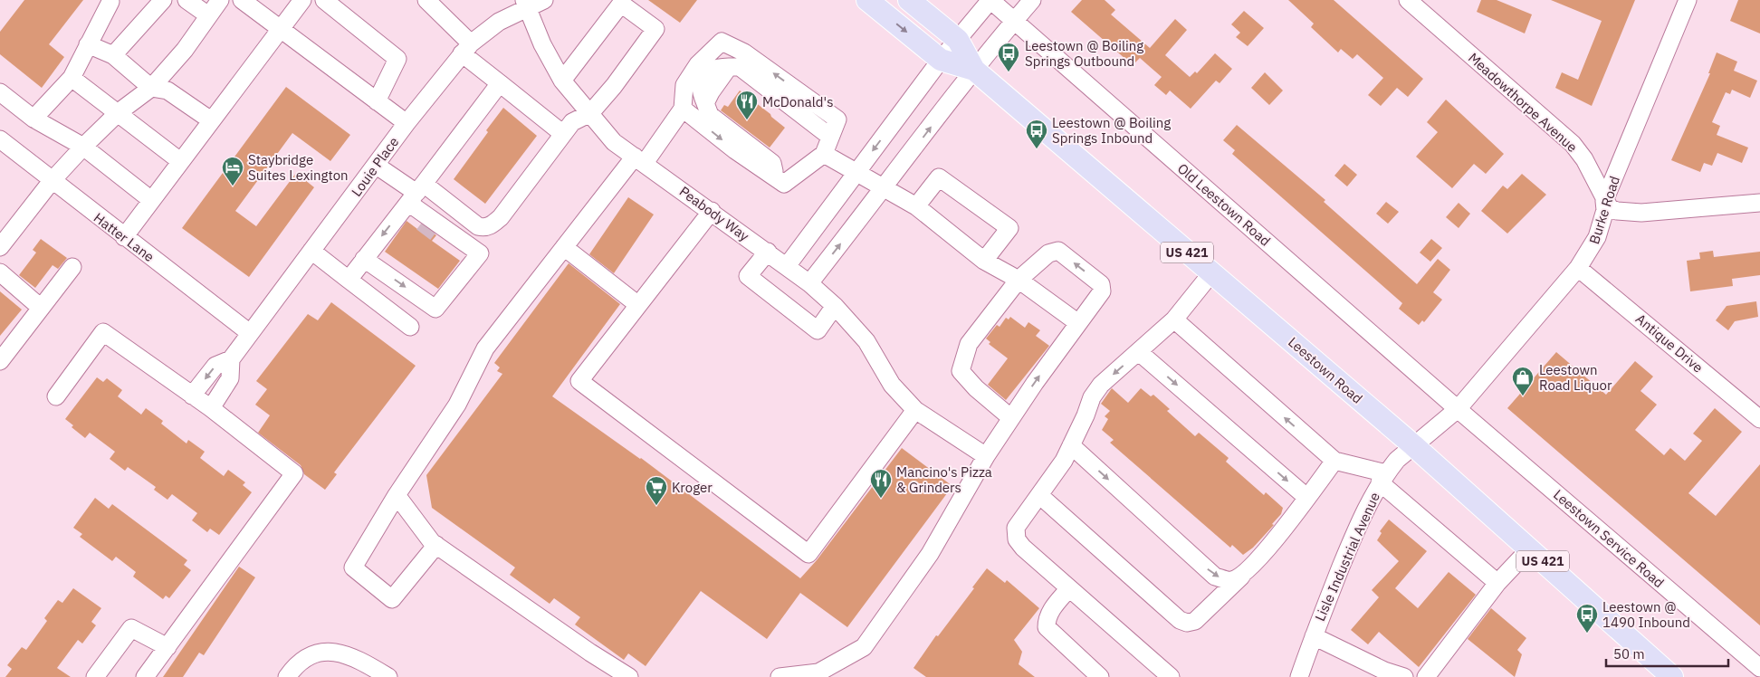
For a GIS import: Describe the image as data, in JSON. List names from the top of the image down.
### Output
{
  "streets": {
    "main road": ["US 421", "Leestown Road"],
    "street": [
      "Meadowthorpe Avenue",
      "Louie Place",
      "Old Leestown Road",
      "Burke Road",
      "Peabody Way",
      "Hatter Lane",
      "Antique Drive",
      "Leestown Service Road",
      "Lisle Industrial Avenue"
    ]
  },
  "crossings": [
    ["Meadowthorpe Avenue", "Burke Road"],
    ["Louie Place", "Peabody Way"],
    ["Louie Place", "Hatter Lane"],
    ["Old Leestown Road", "Burke Road"],
    ["Old Leestown Road", "Leestown Service Road"],
    ["Burke Road", "Antique Drive"],
    ["Burke Road", "Leestown Road"],
    ["Burke Road", "Leestown Service Road"],
    ["Burke Road", "Lisle Industrial Avenue"],
    ["Leestown Road", "Lisle Industrial Avenue"]
  ],
  "places": {
    "bus stop": ["Leestown @ Boiling Springs Outbound", "Leestown @ Boiling Springs Inbound", "Leestown @ 1490 Inbound"],
    "restaurant": ["McDonald's", "Mancino's Pizza & Grinders"],
    "hotel": ["Staybridge Suites Lexington"],
    "shop": ["Leestown Road Liquor"],
    "supermarket": ["Kroger"]
  },
  "scale_bar": "50 m"
}
